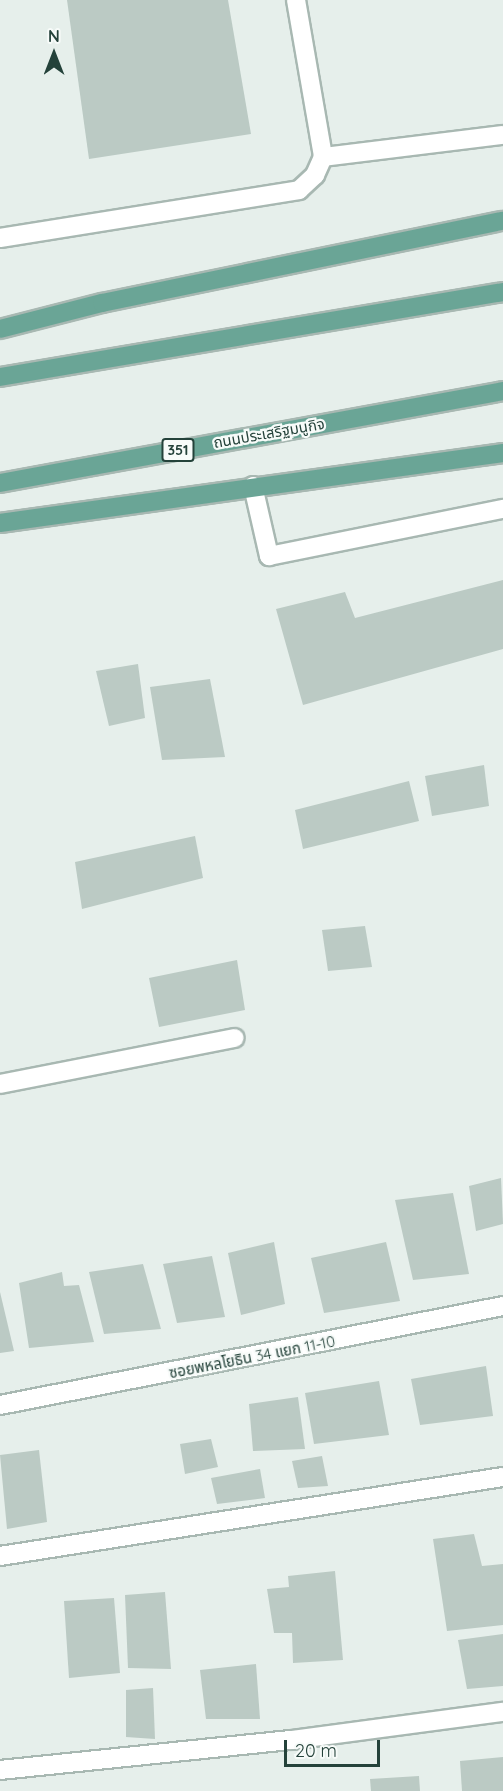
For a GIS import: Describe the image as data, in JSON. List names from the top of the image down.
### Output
{
  "streets": {
    "main road": ["ถนนประเสริฐมนูกิจ", "351"],
    "street": ["ซอยพหลโยธิน 34 แยก 11-10"]
  },
  "scale_bar": "20 m",
  "north": "top"
}
